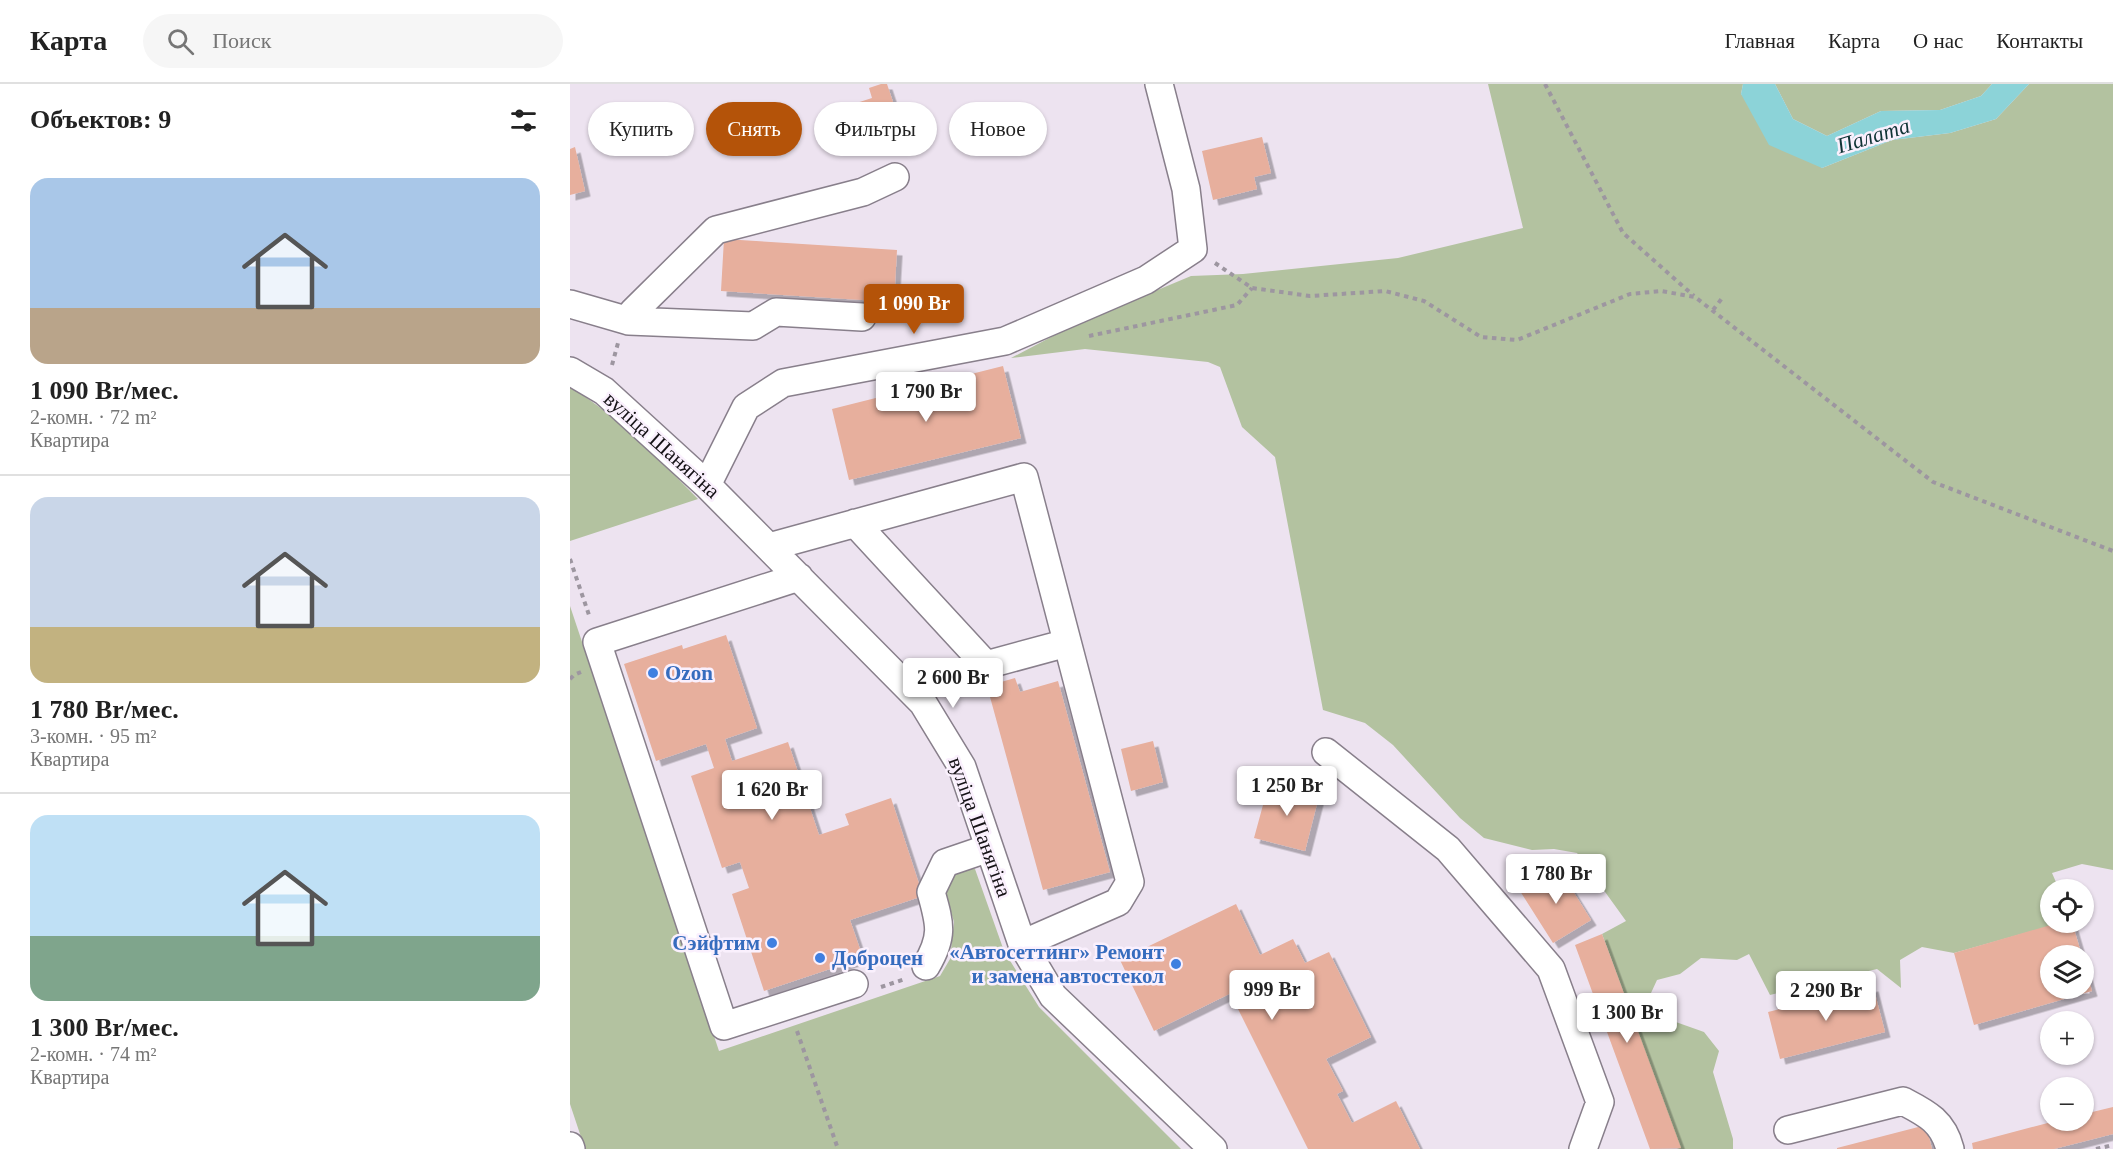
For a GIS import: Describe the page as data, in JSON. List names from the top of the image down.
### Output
{
  "streets": {
    "street": ["вуліца Шанягіна"]
  },
  "water": ["Палата"],
  "places": [
    "Ozon",
    "Сэйфтим",
    "Доброцен",
    "«Автосеттинг» Ремонт и замена автостекол"
  ],
  "page": {
    "header": "Карта",
    "search": "Поиск",
    "nav": [
      "Главная",
      "Карта",
      "О нас",
      "Контакты"
    ],
    "heading": "Объектов: 9",
    "chip": [
      "Купить",
      "Снять",
      "Фильтры",
      "Новое"
    ],
    "list": [
      {
        "name": "1 090 Br/мес.",
        "note": "2-комн. · 72 m² · Квартира"
      },
      {
        "name": "1 780 Br/мес.",
        "note": "3-комн. · 95 m² · Квартира"
      },
      {
        "name": "1 300 Br/мес.",
        "note": "2-комн. · 74 m² · Квартира"
      }
    ],
    "price": [
      "1 090 Br",
      "1 790 Br",
      "2 600 Br",
      "1 250 Br",
      "1 620 Br",
      "1 780 Br",
      "999 Br",
      "2 290 Br",
      "1 300 Br"
    ],
    "map_buttons": ["+", "−"]
  }
}
